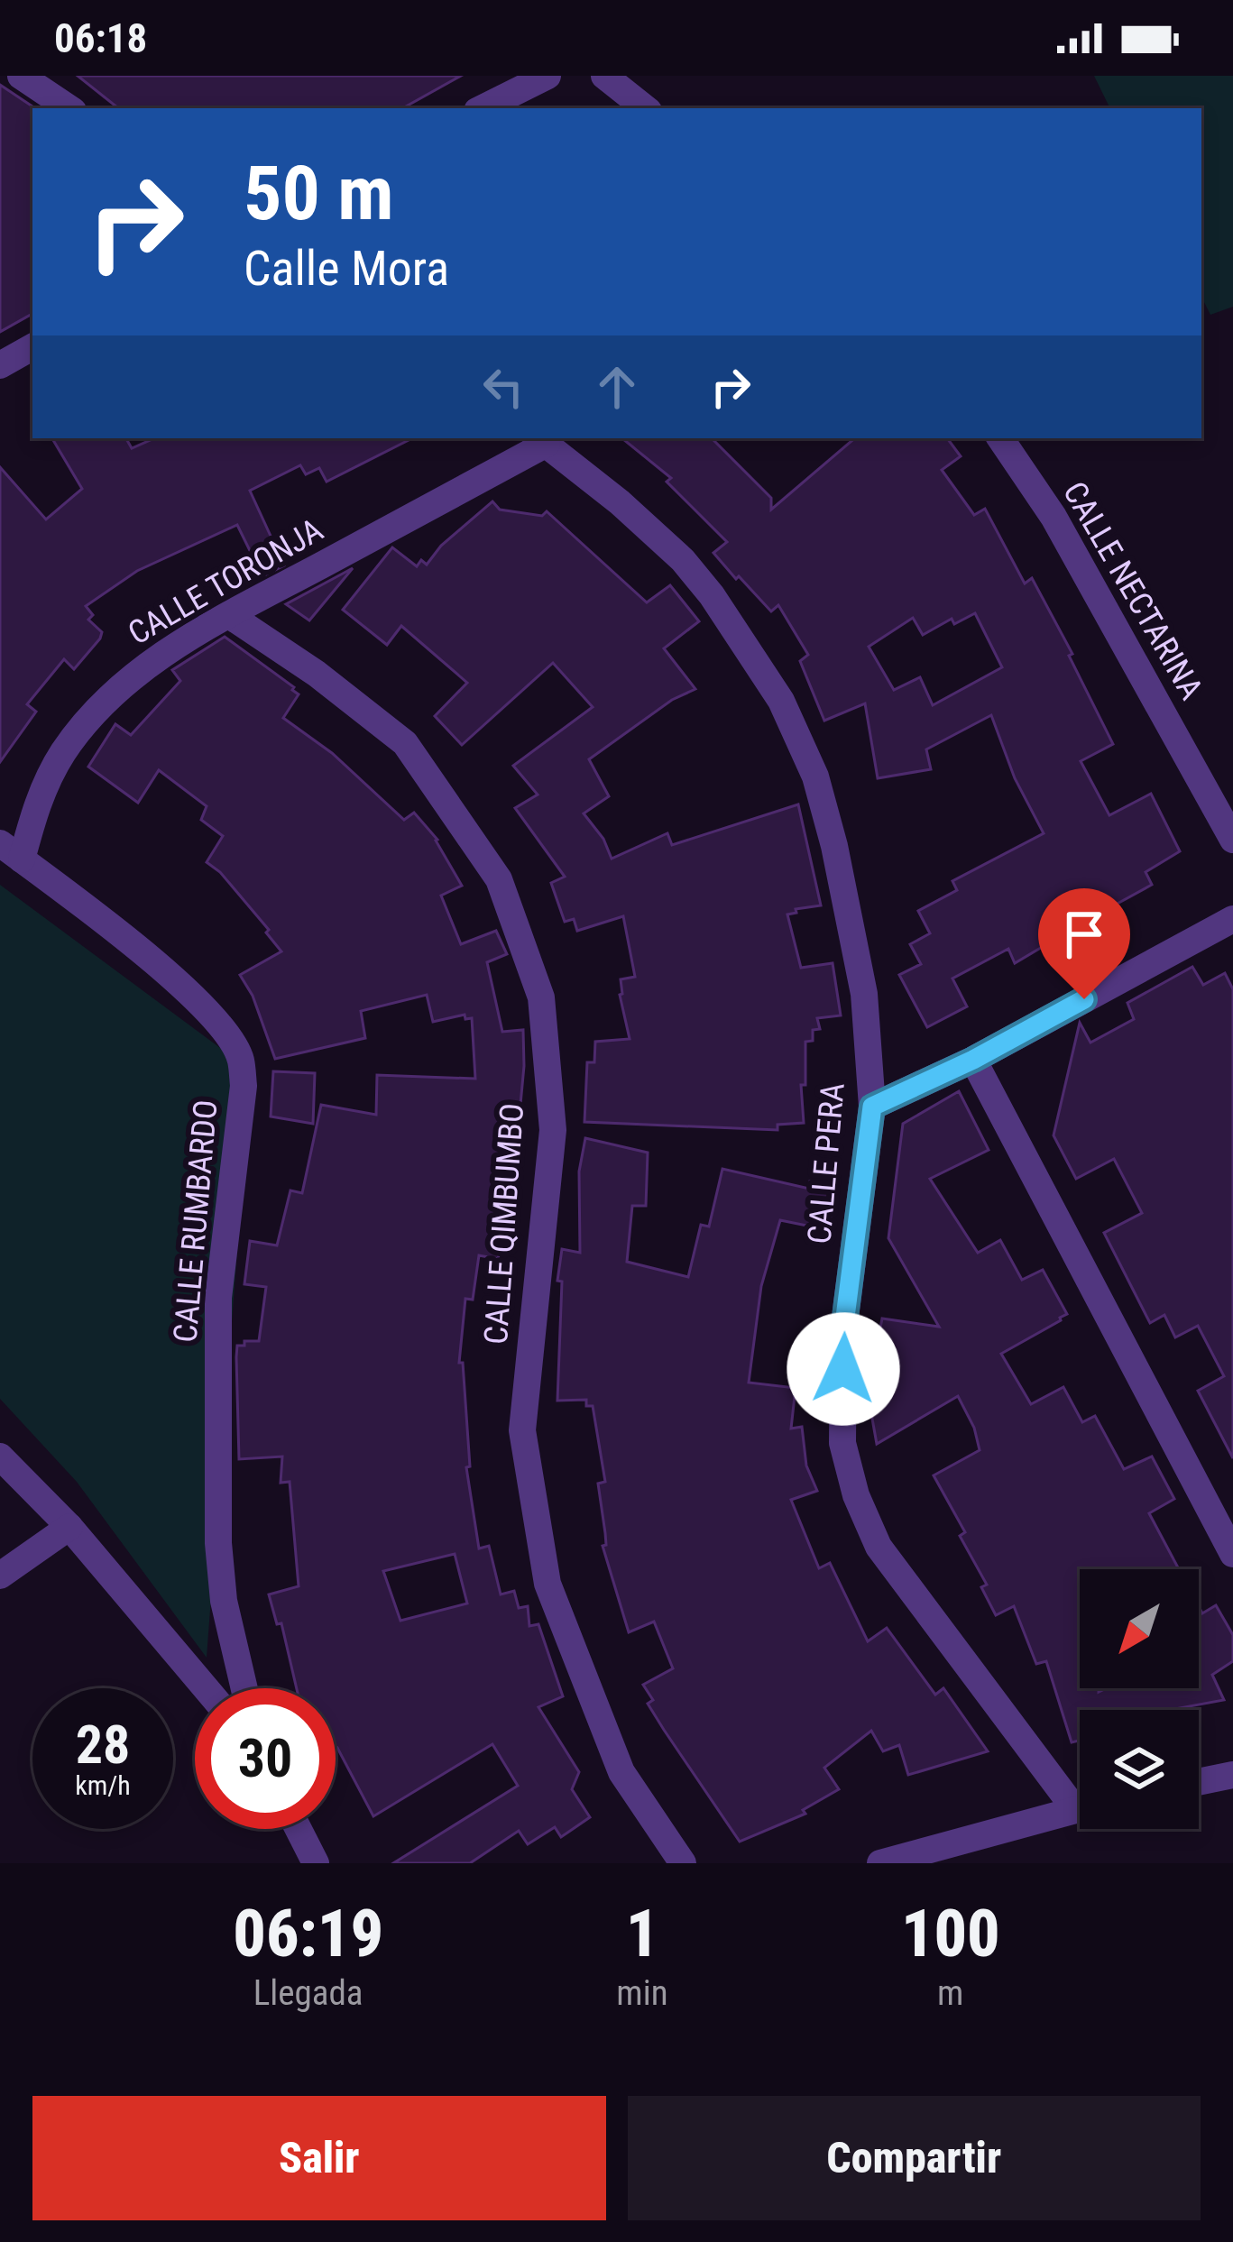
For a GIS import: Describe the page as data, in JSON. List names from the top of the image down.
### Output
{
  "streets": {
    "street": [
      "CALLE TORONJA",
      "CALLE NECTARINA",
      "CALLE PERA",
      "CALLE RUMBARDO",
      "CALLE QIMBUMBO"
    ]
  },
  "crossings": [
    ["CALLE TORONJA", "CALLE PERA"],
    ["CALLE TORONJA", "CALLE RUMBARDO"],
    ["CALLE TORONJA", "CALLE QIMBUMBO"]
  ],
  "north": "bottom left",
  "page": {
    "status": "06:18",
    "turn": ["50 m", "Calle Mora"],
    "speed": "28 km/h",
    "limit": "30",
    "eta": [
      "06:19",
      "Llegada",
      "1",
      "min",
      "100",
      "m"
    ],
    "buttons": ["Salir", "Compartir"]
  }
}
